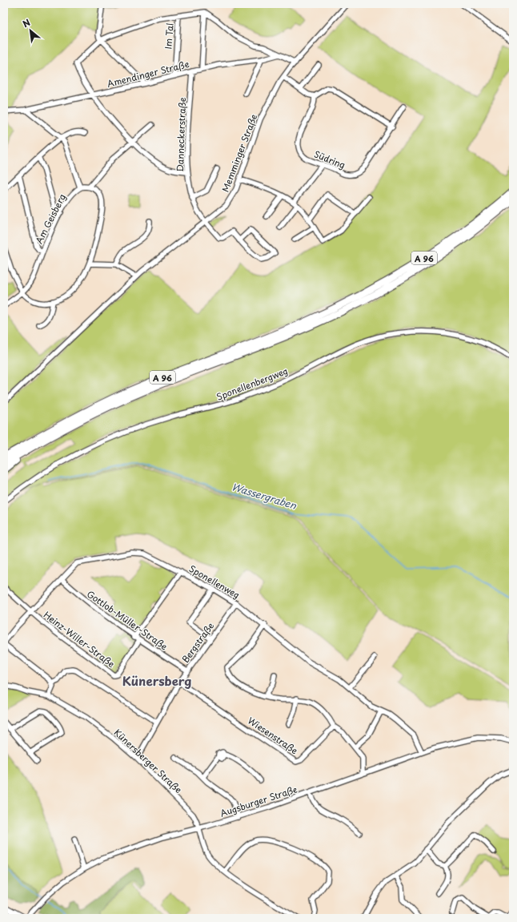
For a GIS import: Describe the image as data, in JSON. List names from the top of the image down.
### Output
{
  "streets": {
    "highway": ["A 96"],
    "street": [
      "Im Tal",
      "Amendinger Straße",
      "Danneckerstraße",
      "Memminger Straße",
      "Südring",
      "Am Geisberg",
      "Sponellenbergweg",
      "Sponellenweg",
      "Gottlob-Müller-Straße",
      "Heinz-Willer-Straße",
      "Bergstraße",
      "Wiesenstraße",
      "Künersberger Straße",
      "Augsburger Straße"
    ]
  },
  "crossings": [
    ["Im Tal", "Amendinger Straße"],
    ["Amendinger Straße", "Danneckerstraße"],
    ["Danneckerstraße", "Memminger Straße"],
    ["Sponellenweg", "Gottlob-Müller-Straße"],
    ["Sponellenweg", "Heinz-Willer-Straße"],
    ["Sponellenweg", "Bergstraße"],
    ["Sponellenweg", "Augsburger Straße"],
    ["Gottlob-Müller-Straße", "Heinz-Willer-Straße"],
    ["Gottlob-Müller-Straße", "Bergstraße"],
    ["Bergstraße", "Wiesenstraße"],
    ["Bergstraße", "Künersberger Straße"],
    ["Künersberger Straße", "Augsburger Straße"]
  ],
  "districts": ["Künersberg"],
  "water": ["Wassergraben"],
  "north": "top left"
}
